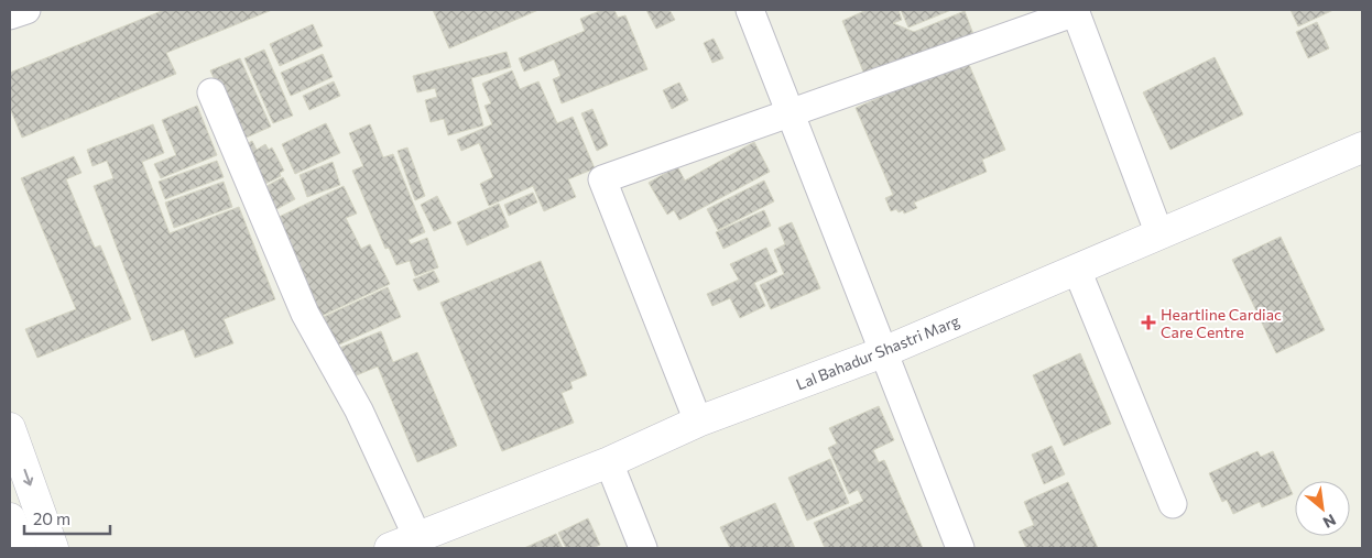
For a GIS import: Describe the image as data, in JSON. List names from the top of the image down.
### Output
{
  "streets": {
    "street": ["Lal Bahadur Shastri Marg"]
  },
  "places": {
    "health": ["Heartline Cardiac Care Centre"]
  },
  "scale_bar": "20 m",
  "north": "bottom right"
}
